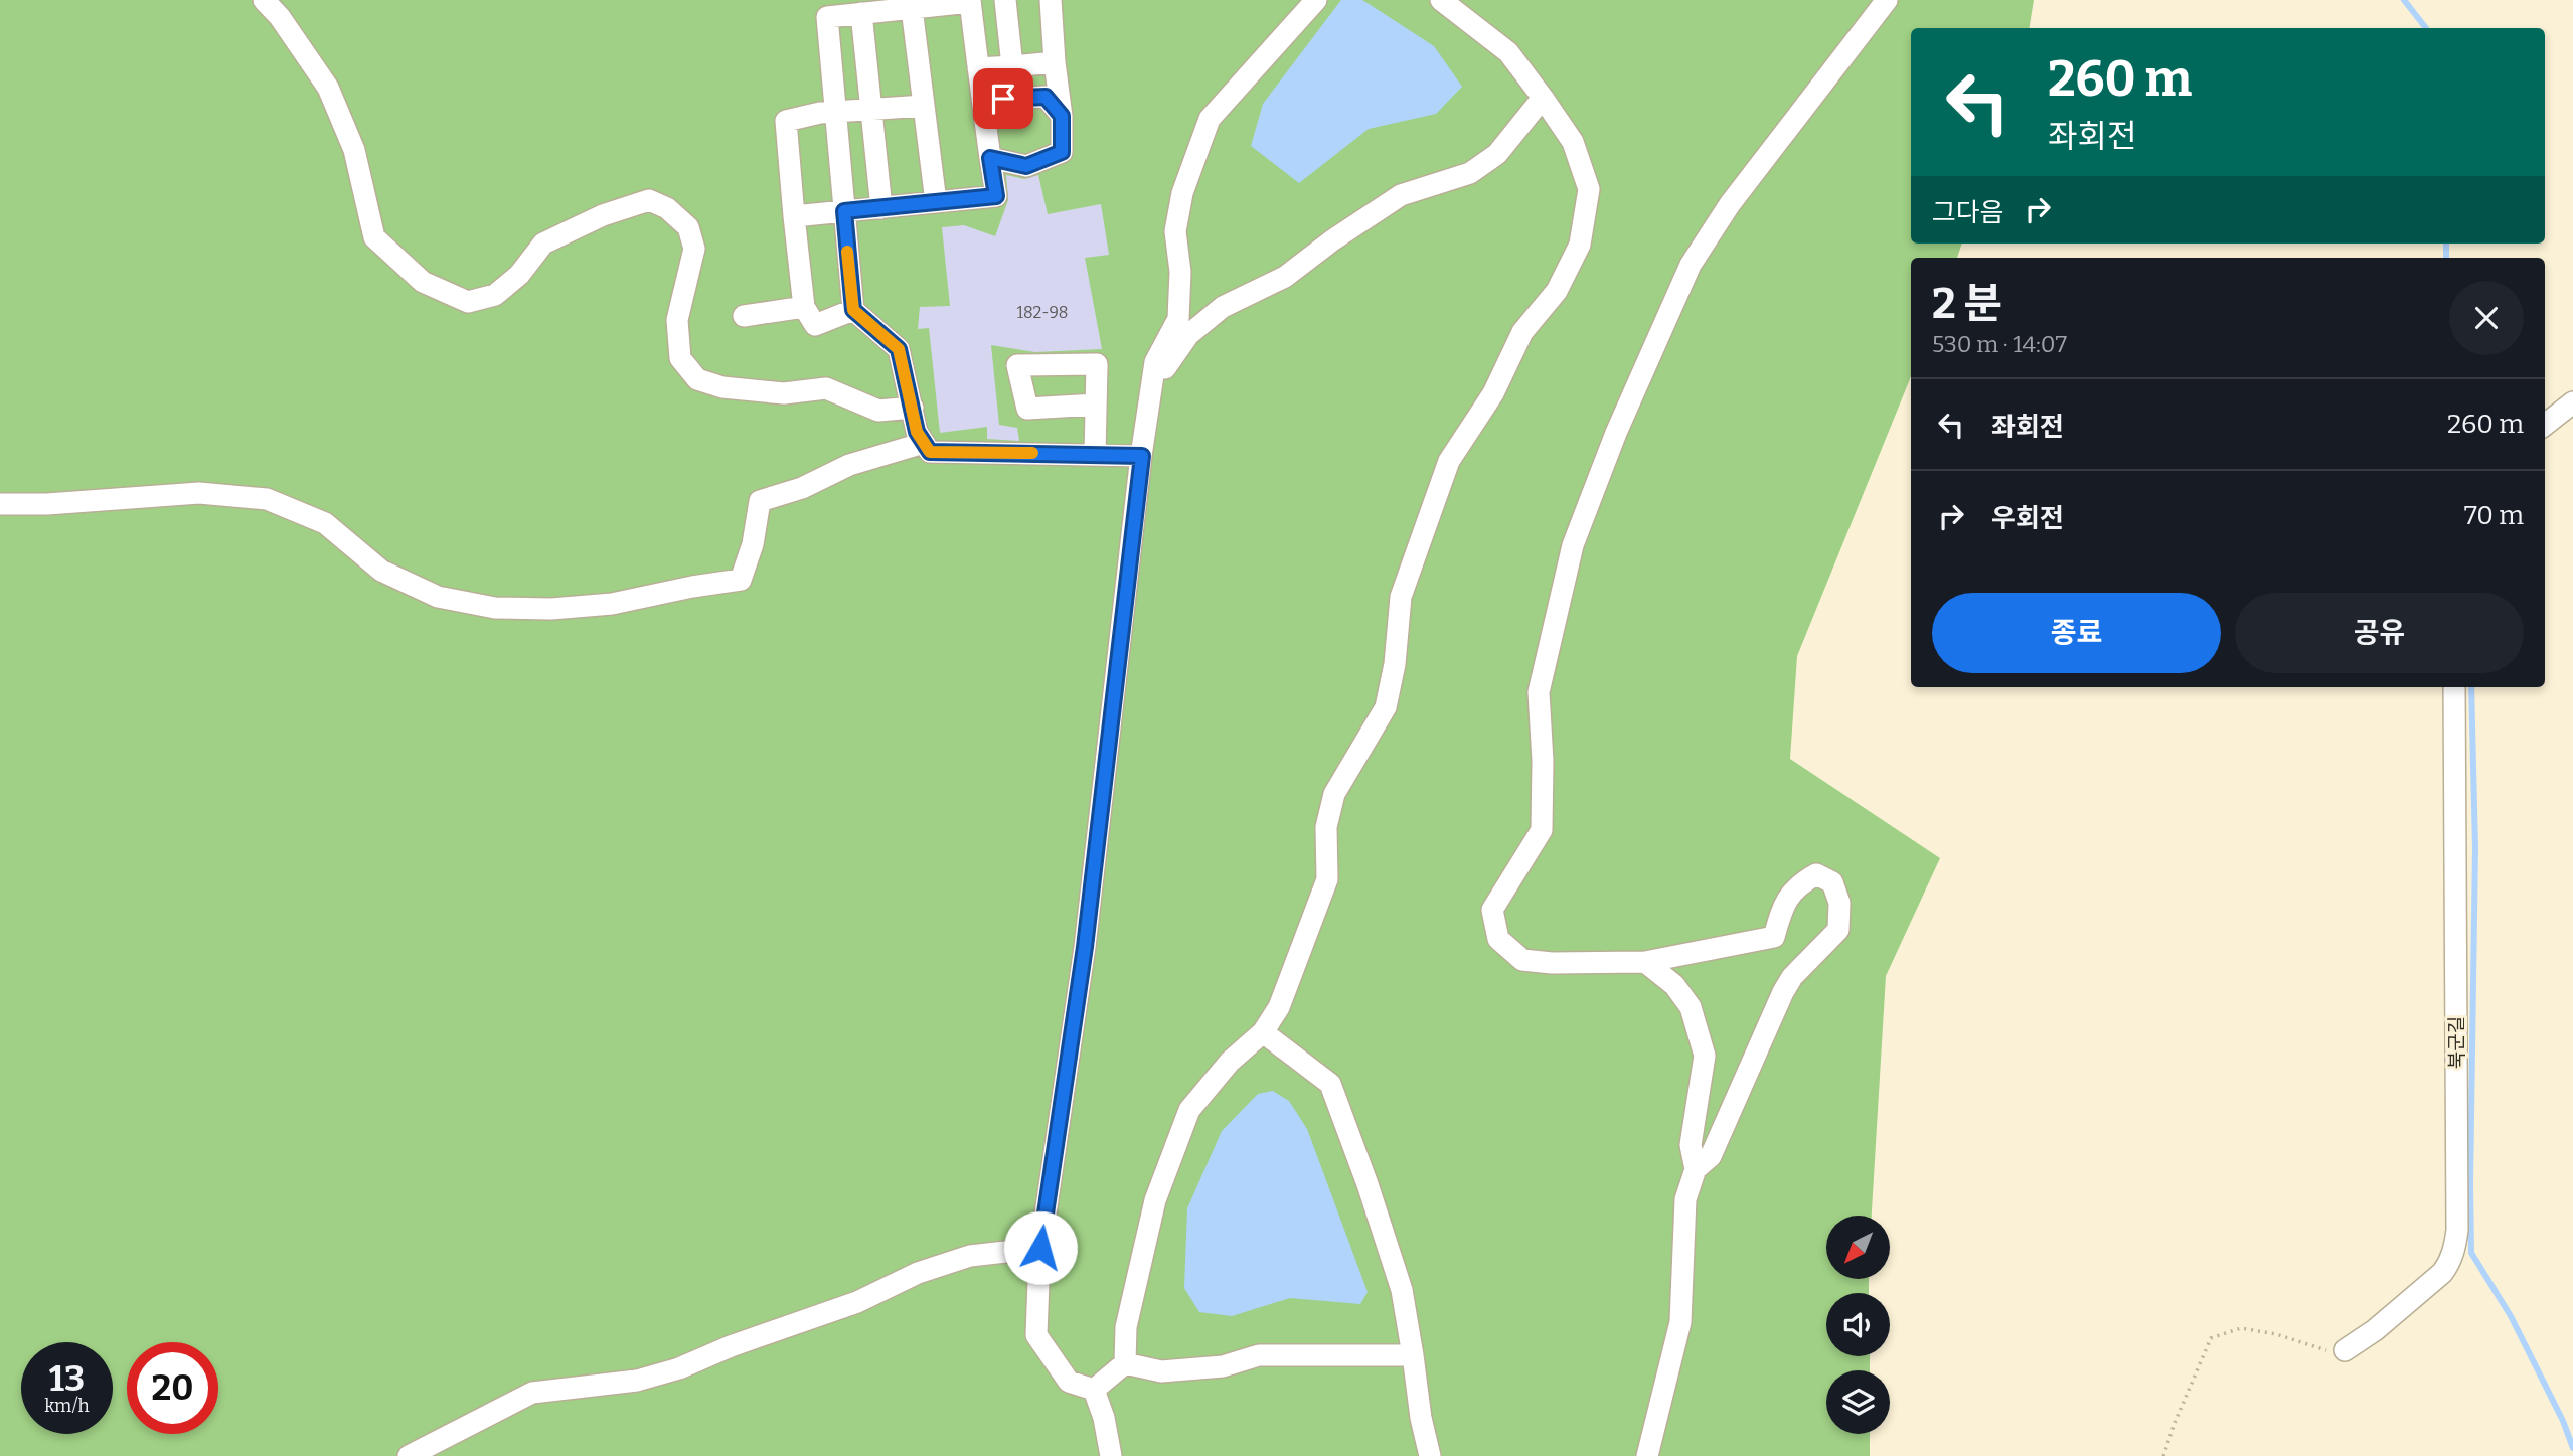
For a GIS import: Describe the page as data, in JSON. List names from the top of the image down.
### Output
{
  "streets": {
    "street": ["북군길"]
  },
  "house_numbers": ["182-98"],
  "north": "bottom left",
  "page": {
    "turn": ["260 m", "좌회전"],
    "then": "그다음",
    "heading": ["2 분", "530 m · 14:07"],
    "list": [
      {
        "name": "좌회전",
        "value": "260 m"
      },
      {
        "name": "우회전",
        "value": "70 m"
      }
    ],
    "buttons": ["종료", "공유"],
    "speed": "13 km/h",
    "limit": "20"
  }
}
